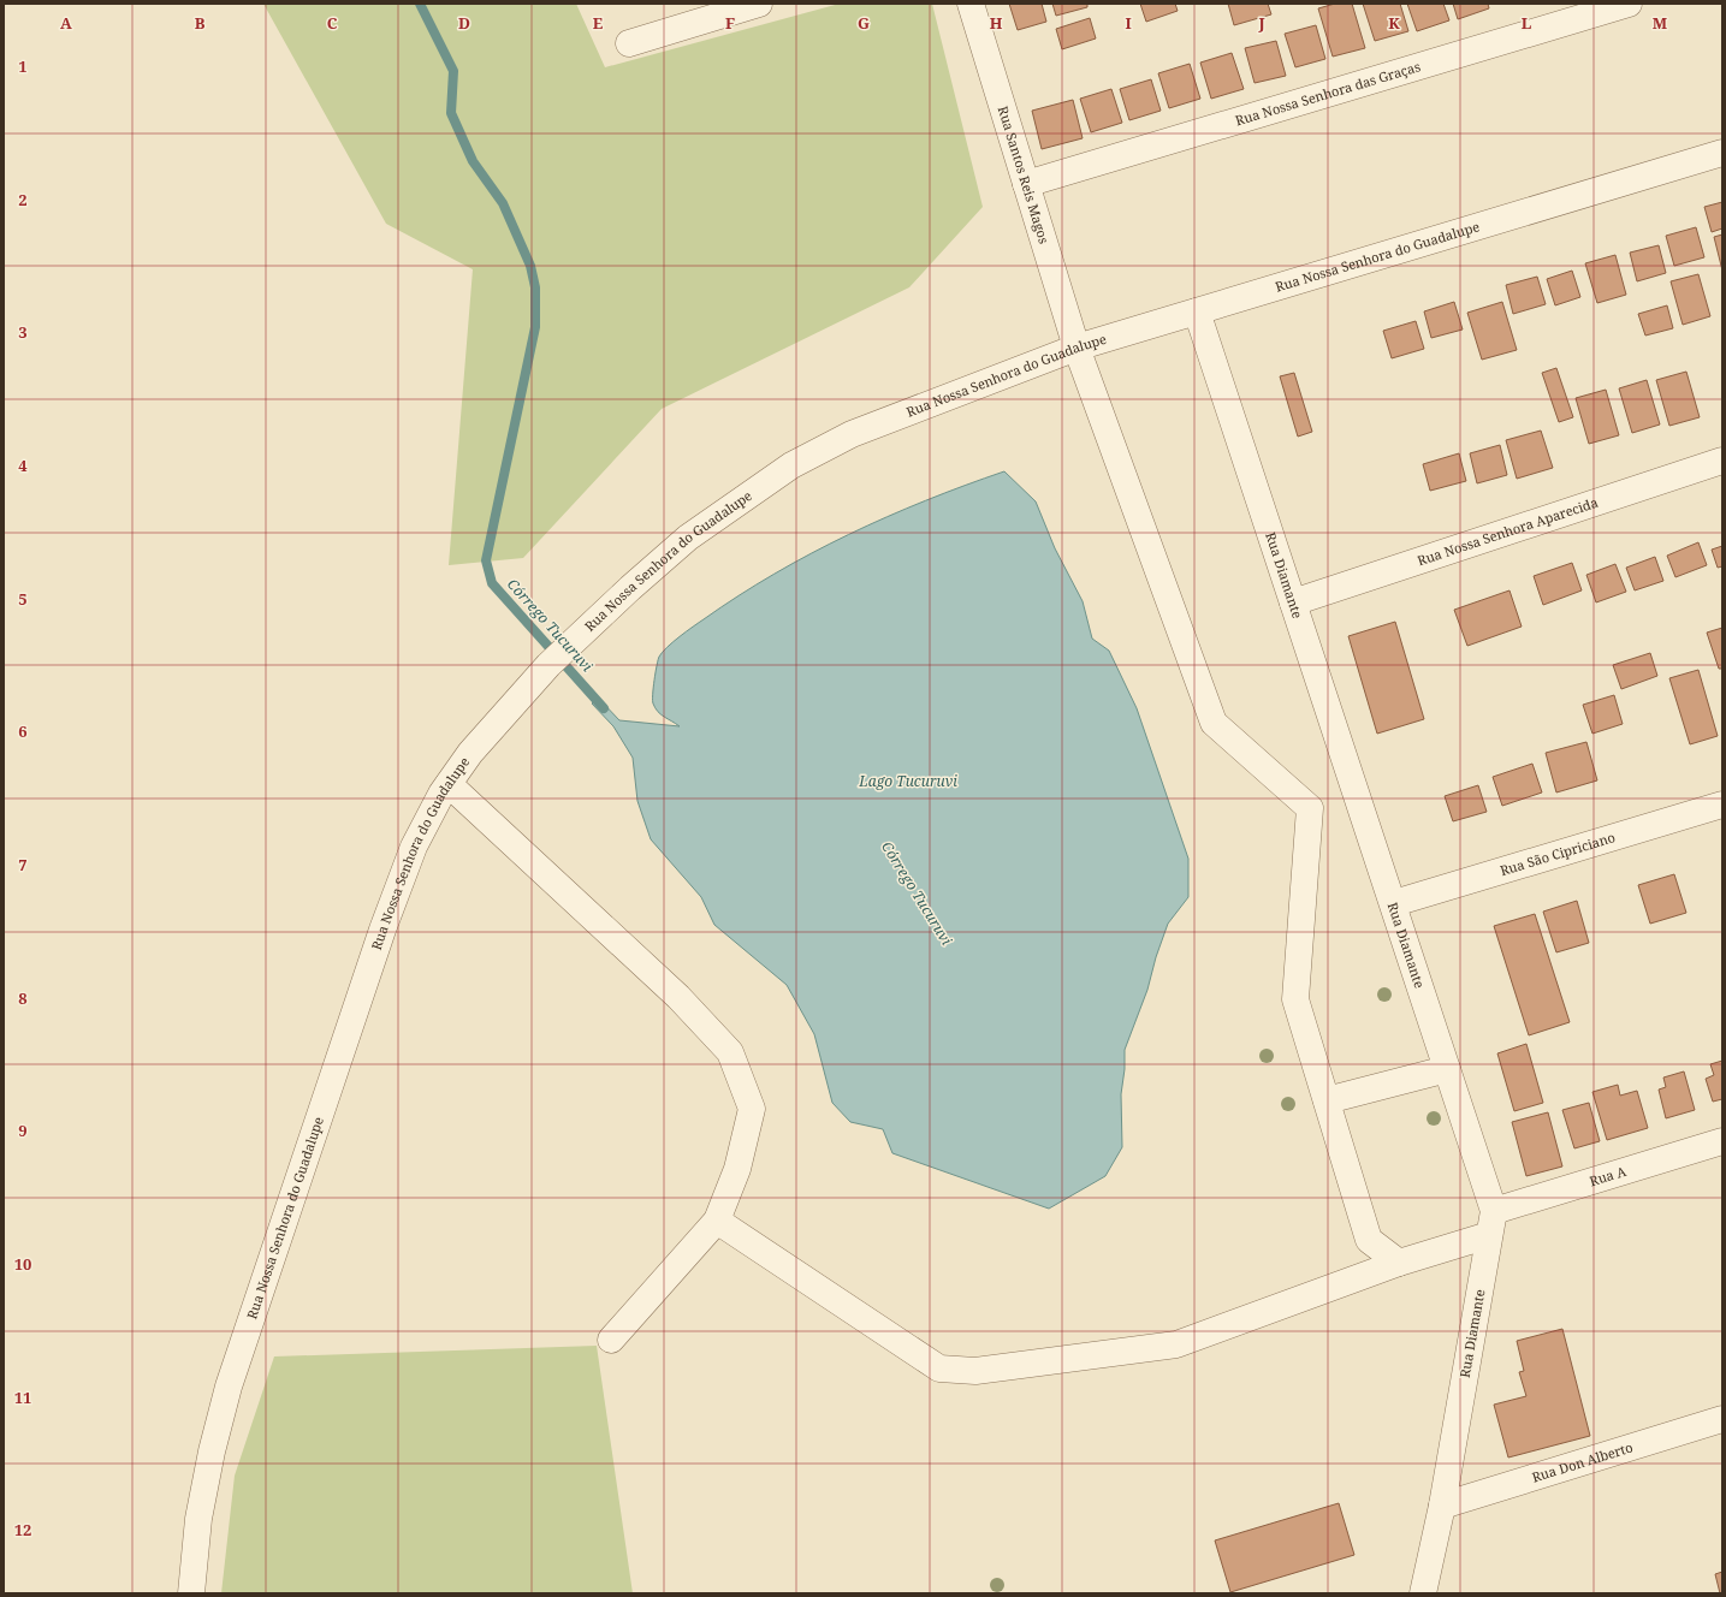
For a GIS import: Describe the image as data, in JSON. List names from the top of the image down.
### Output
{
  "streets": {
    "street": [
      "Rua Nossa Senhora das Graças",
      "Rua Santos Reis Magos",
      "Rua Nossa Senhora do Guadalupe",
      "Rua Nossa Senhora Aparecida",
      "Rua Diamante",
      "Rua São Cipriciano",
      "Rua A",
      "Rua Don Alberto"
    ]
  },
  "crossings": [
    ["Rua Nossa Senhora das Graças", "Rua Santos Reis Magos"],
    ["Rua Santos Reis Magos", "Rua Nossa Senhora do Guadalupe"],
    ["Rua Nossa Senhora do Guadalupe", "Rua Diamante"],
    ["Rua Nossa Senhora Aparecida", "Rua Diamante"],
    ["Rua Diamante", "Rua São Cipriciano"],
    ["Rua Diamante", "Rua A"],
    ["Rua Diamante", "Rua Don Alberto"]
  ],
  "water": ["Córrego Tucuruvi", "Lago Tucuruvi"],
  "grid": {
    "columns": [
      "A",
      "B",
      "C",
      "D",
      "E",
      "F",
      "G",
      "H",
      "I",
      "J",
      "K",
      "L",
      "M"
    ],
    "rows": [
      "1",
      "2",
      "3",
      "4",
      "5",
      "6",
      "7",
      "8",
      "9",
      "10",
      "11",
      "12"
    ]
  }
}
